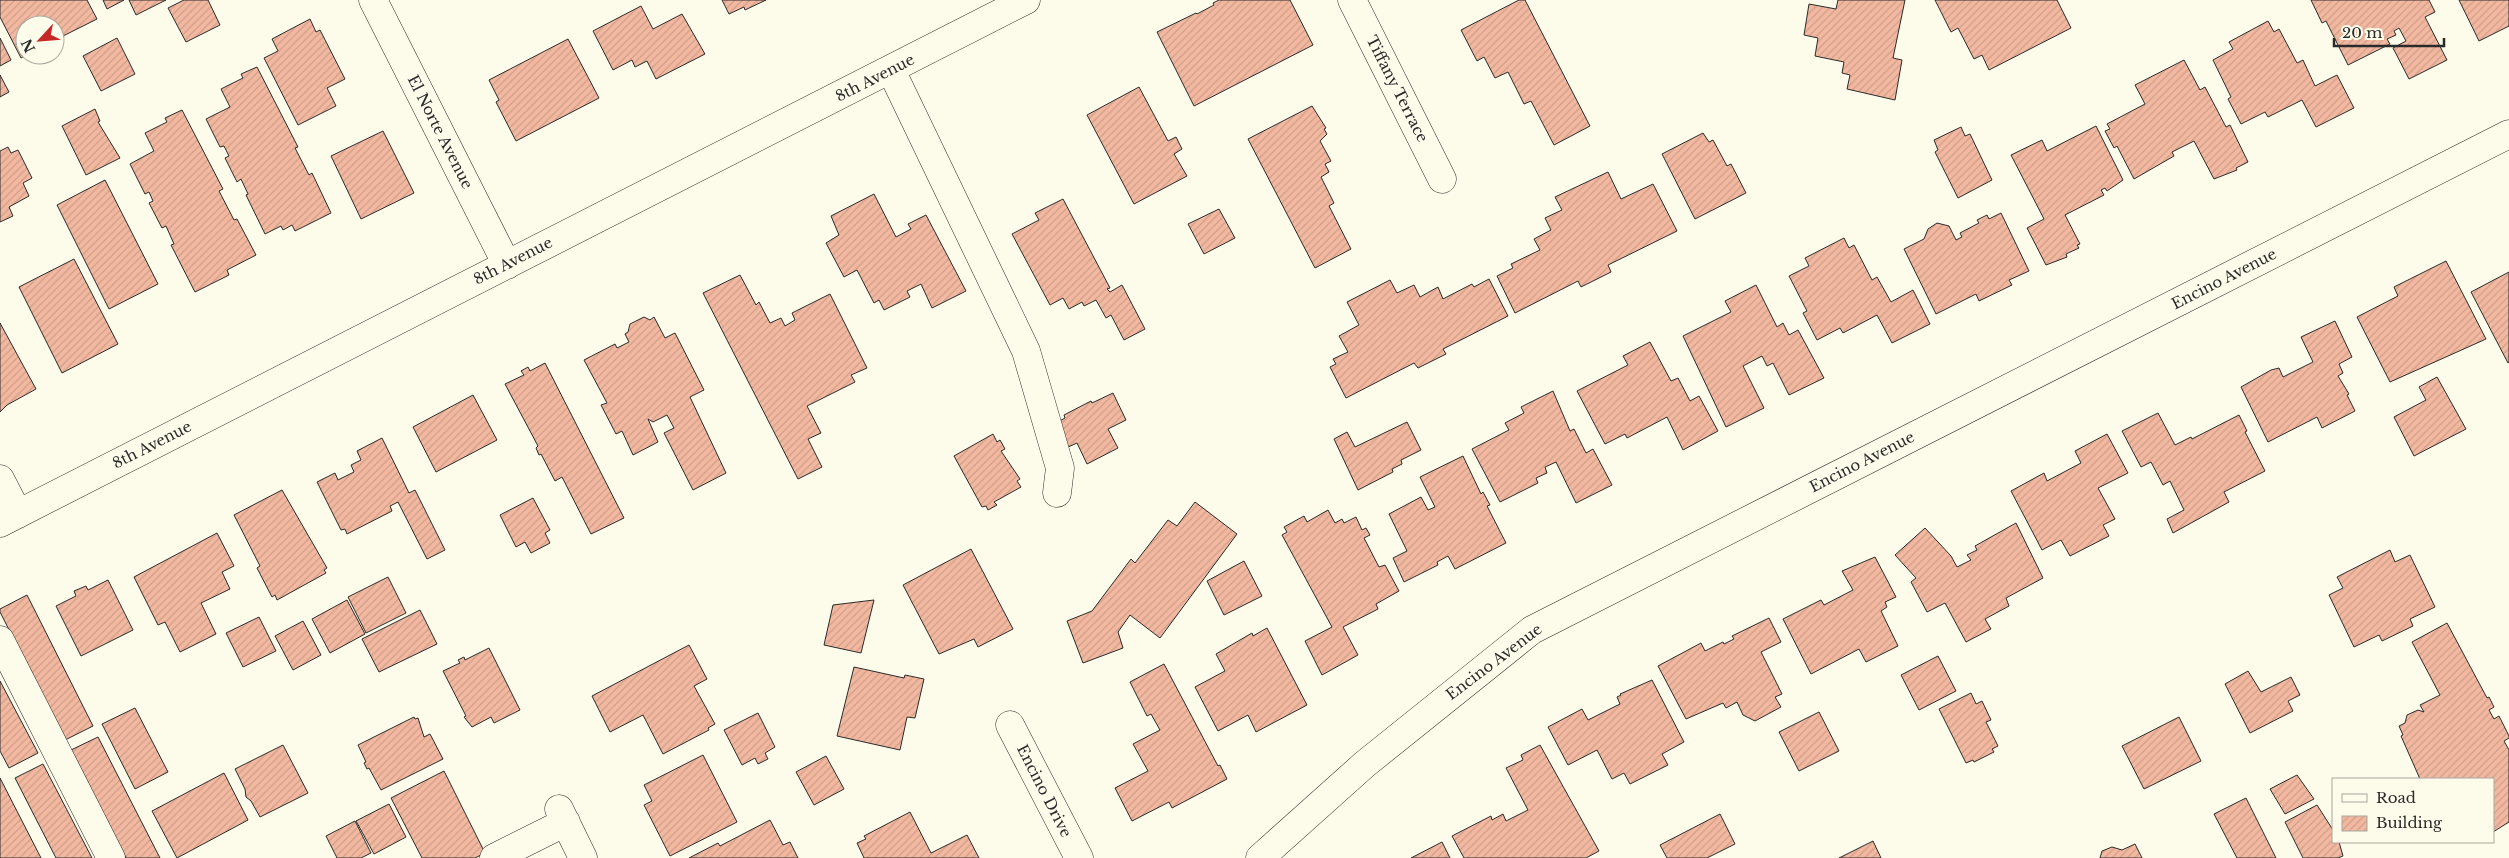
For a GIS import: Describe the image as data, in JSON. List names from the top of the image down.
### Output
{
  "streets": {
    "street": [
      "8th Avenue",
      "Tiffany Terrace",
      "El Norte Avenue",
      "Encino Avenue",
      "Encino Drive"
    ]
  },
  "crossings": [
    ["8th Avenue", "El Norte Avenue"]
  ],
  "legend": ["Road", "Building"],
  "scale_bar": "20 m",
  "north": "bottom left"
}
